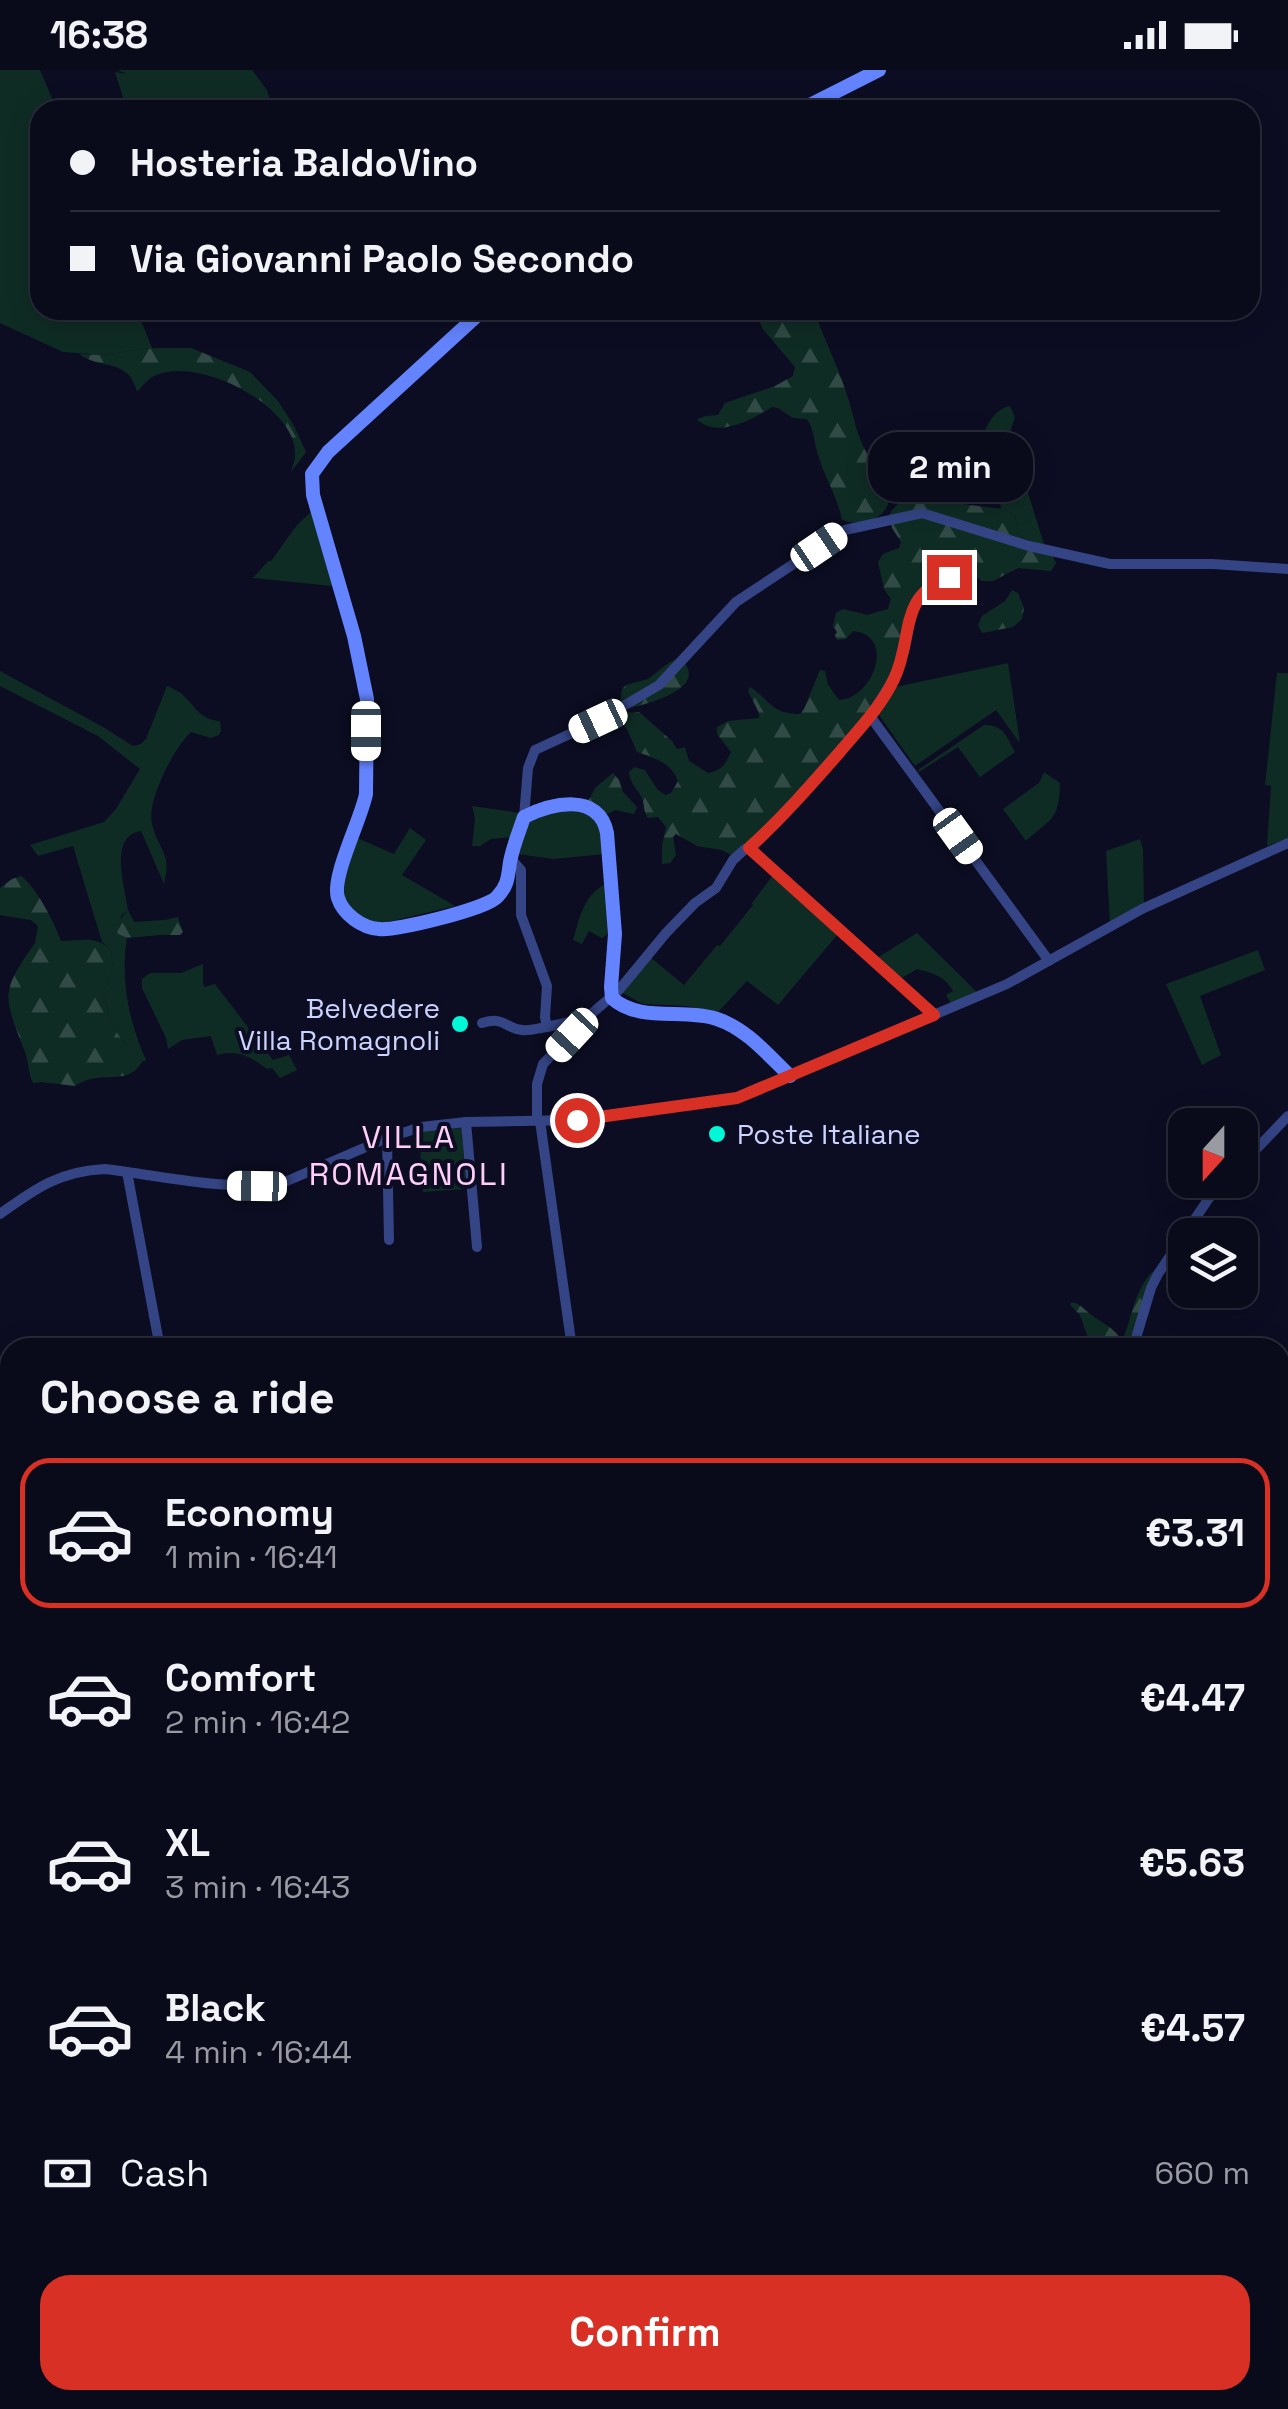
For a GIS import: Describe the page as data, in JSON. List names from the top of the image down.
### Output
{
  "districts": ["VILLA ROMAGNOLI"],
  "places": ["Belvedere Villa Romagnoli", "Poste Italiane"],
  "north": "bottom",
  "page": {
    "status": "16:38",
    "banner": ["Hosteria BaldoVino", "Via Giovanni Paolo Secondo"],
    "bubble": "2 min",
    "heading": "Choose a ride",
    "list": [
      {
        "name": "Economy",
        "note": "1 min · 16:41",
        "value": "€3.31"
      },
      {
        "name": "Comfort",
        "note": "2 min · 16:42",
        "value": "€4.47"
      },
      {
        "name": "XL",
        "note": "3 min · 16:43",
        "value": "€5.63"
      },
      {
        "name": "Black",
        "note": "4 min · 16:44",
        "value": "€4.57"
      }
    ],
    "pay": ["Cash", "660 m"],
    "buttons": "Confirm"
  }
}
